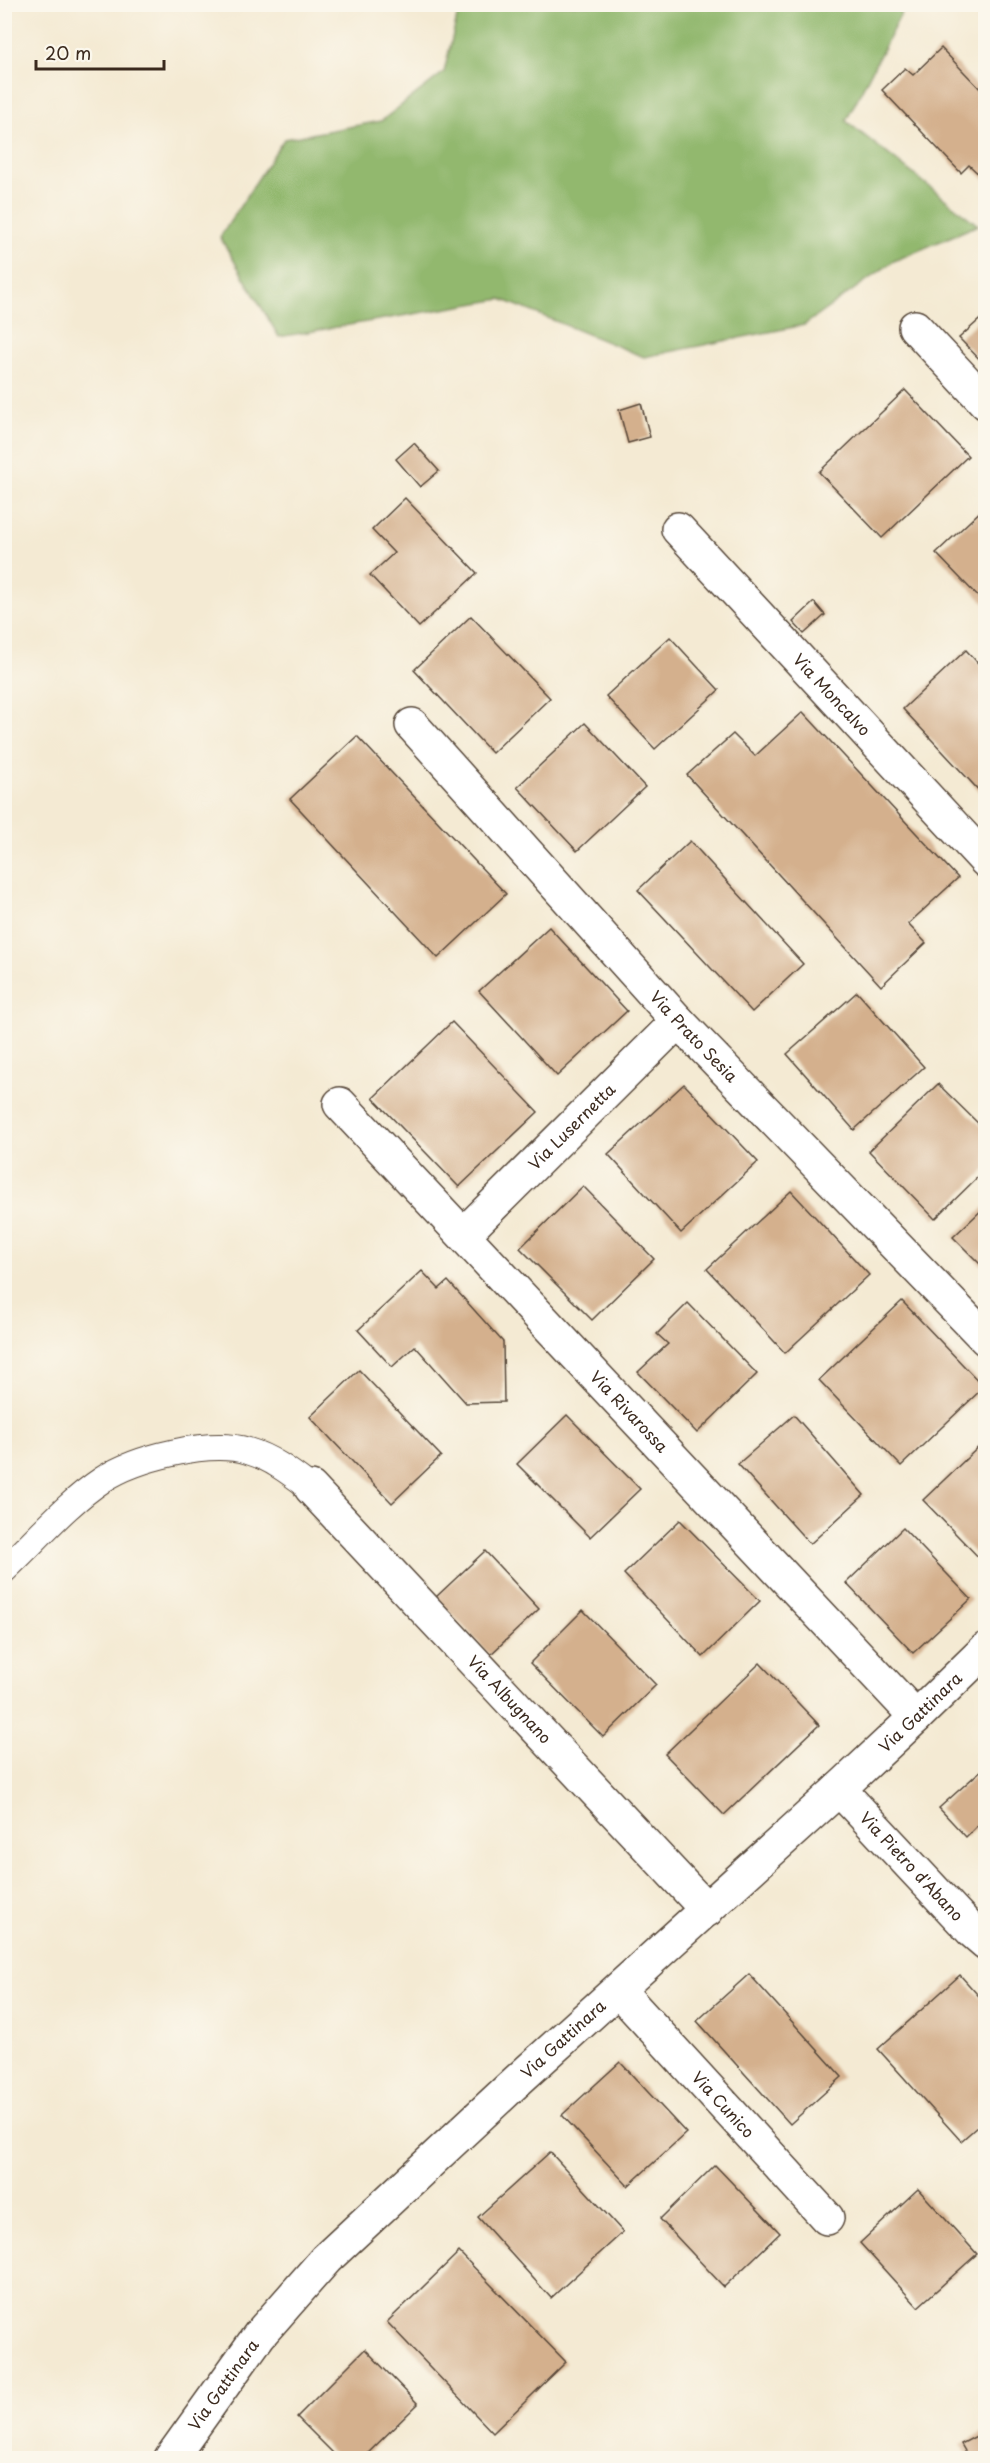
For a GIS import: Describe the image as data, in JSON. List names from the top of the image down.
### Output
{
  "streets": {
    "street": [
      "Via Moncalvo",
      "Via Prato Sesia",
      "Via Lusernetta",
      "Via Rivarossa",
      "Via Albugnano",
      "Via Gattinara",
      "Via Pietro d'Abano",
      "Via Cunico"
    ]
  },
  "crossings": [
    ["Via Prato Sesia", "Via Lusernetta"],
    ["Via Lusernetta", "Via Rivarossa"],
    ["Via Rivarossa", "Via Gattinara"],
    ["Via Albugnano", "Via Gattinara"],
    ["Via Gattinara", "Via Pietro d'Abano"],
    ["Via Gattinara", "Via Cunico"]
  ],
  "scale_bar": "20 m"
}
